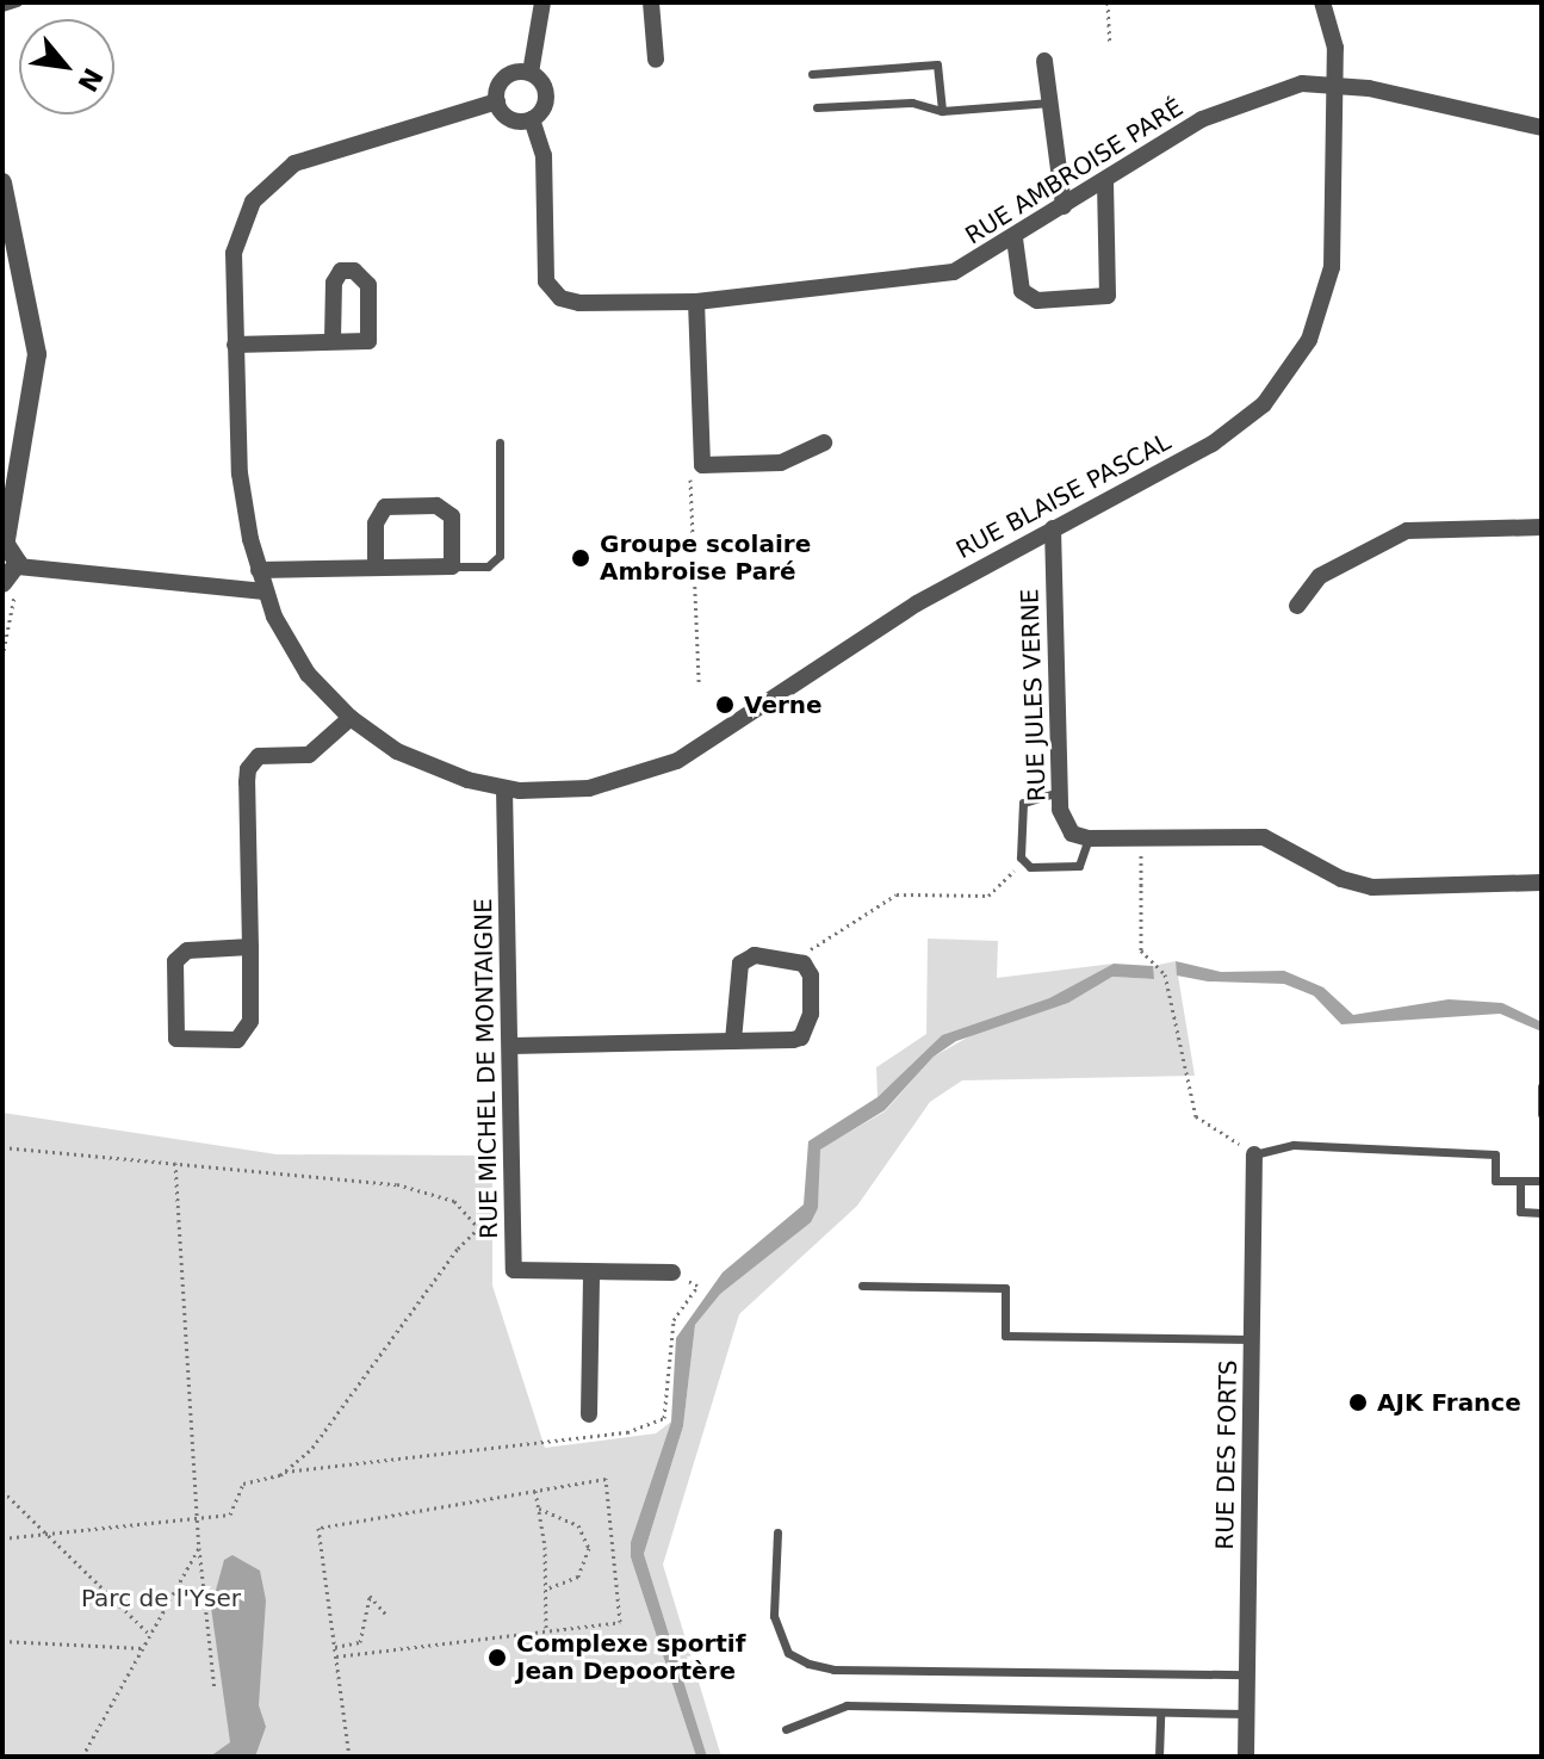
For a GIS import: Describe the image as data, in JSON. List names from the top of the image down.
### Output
{
  "streets": {
    "street": [
      "RUE AMBROISE PARÉ",
      "RUE BLAISE PASCAL",
      "RUE JULES VERNE",
      "RUE MICHEL DE MONTAIGNE",
      "RUE DES FORTS"
    ]
  },
  "crossings": [
    ["RUE AMBROISE PARÉ", "RUE BLAISE PASCAL"],
    ["RUE BLAISE PASCAL", "RUE JULES VERNE"],
    ["RUE BLAISE PASCAL", "RUE MICHEL DE MONTAIGNE"]
  ],
  "parks": ["Parc de l'Yser"],
  "places": [
    "Groupe scolaire Ambroise Paré",
    "Verne",
    "AJK France",
    "Complexe sportif Jean Depoortère"
  ],
  "north": "bottom right"
}
